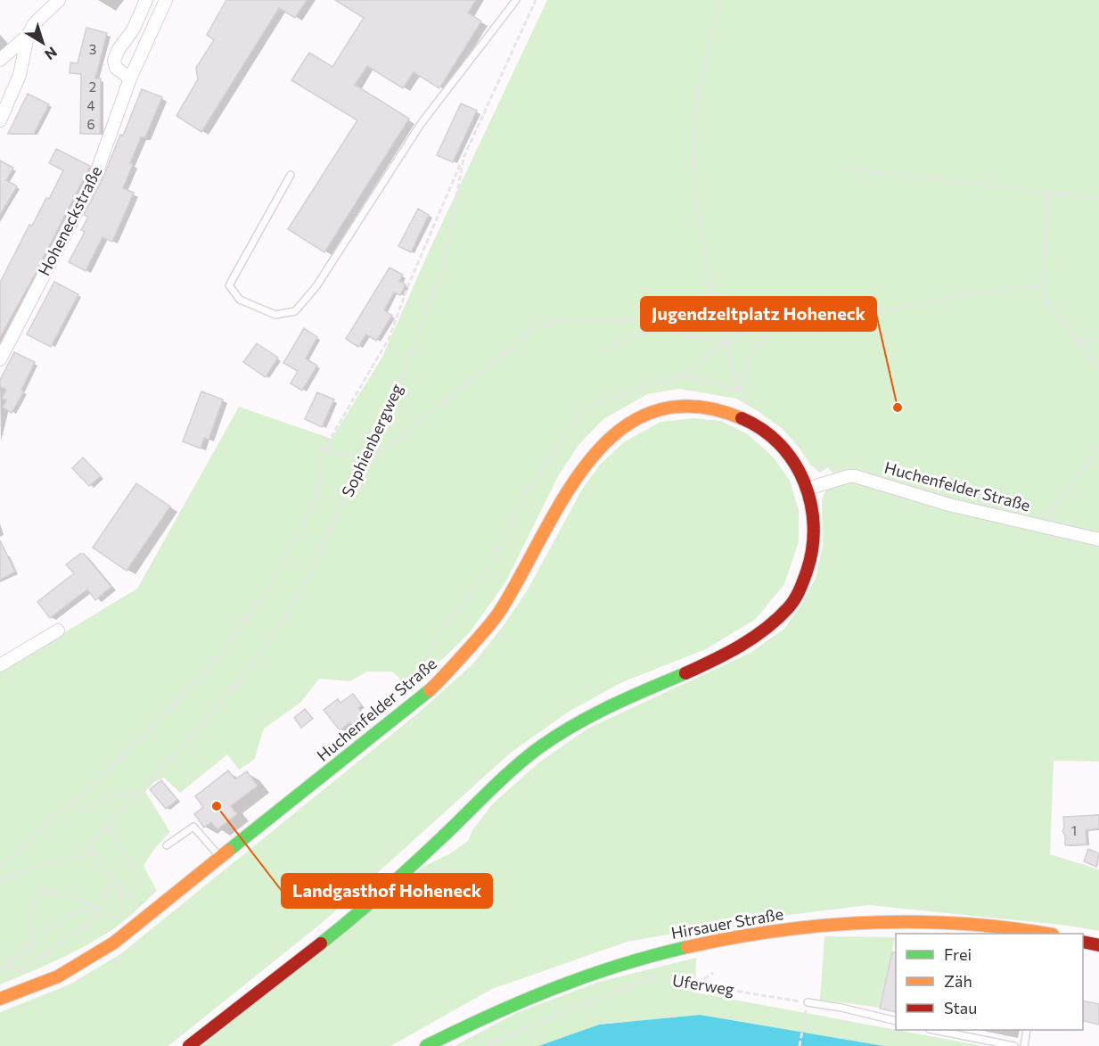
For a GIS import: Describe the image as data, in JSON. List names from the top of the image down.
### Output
{
  "streets": {
    "main road": ["Huchenfelder Straße", "Hirsauer Straße"],
    "street": ["Hoheneckstraße"],
    "path": ["Sophienbergweg", "Uferweg"]
  },
  "places": ["Jugendzeltplatz Hoheneck", "Landgasthof Hoheneck"],
  "house_numbers": [
    "3",
    "2",
    "4",
    "6",
    "1"
  ],
  "legend": ["Frei", "Zäh", "Stau"],
  "north": "bottom right"
}
